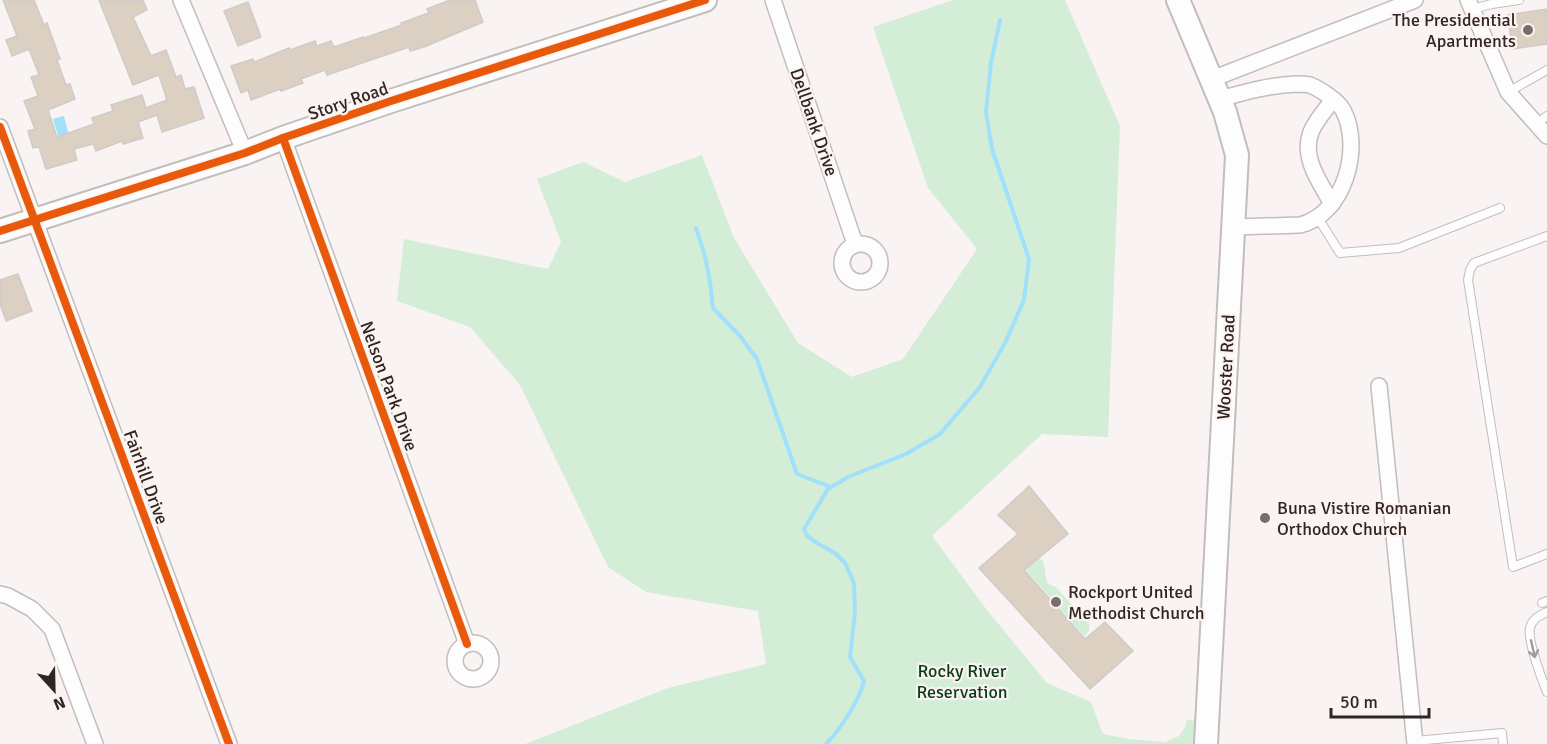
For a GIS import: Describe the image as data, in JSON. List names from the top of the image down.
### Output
{
  "streets": {
    "street": [
      "Story Road",
      "Dellbank Drive",
      "Wooster Road",
      "Nelson Park Drive",
      "Fairhill Drive"
    ]
  },
  "crossings": [
    ["Story Road", "Nelson Park Drive"],
    ["Story Road", "Fairhill Drive"]
  ],
  "parks": ["Rocky River Reservation"],
  "places": ["The Presidential Apartments", "Buna Vistire Romanian Orthodox Church", "Rockport United Methodist Church"],
  "scale_bar": "50 m",
  "north": "bottom"
}
